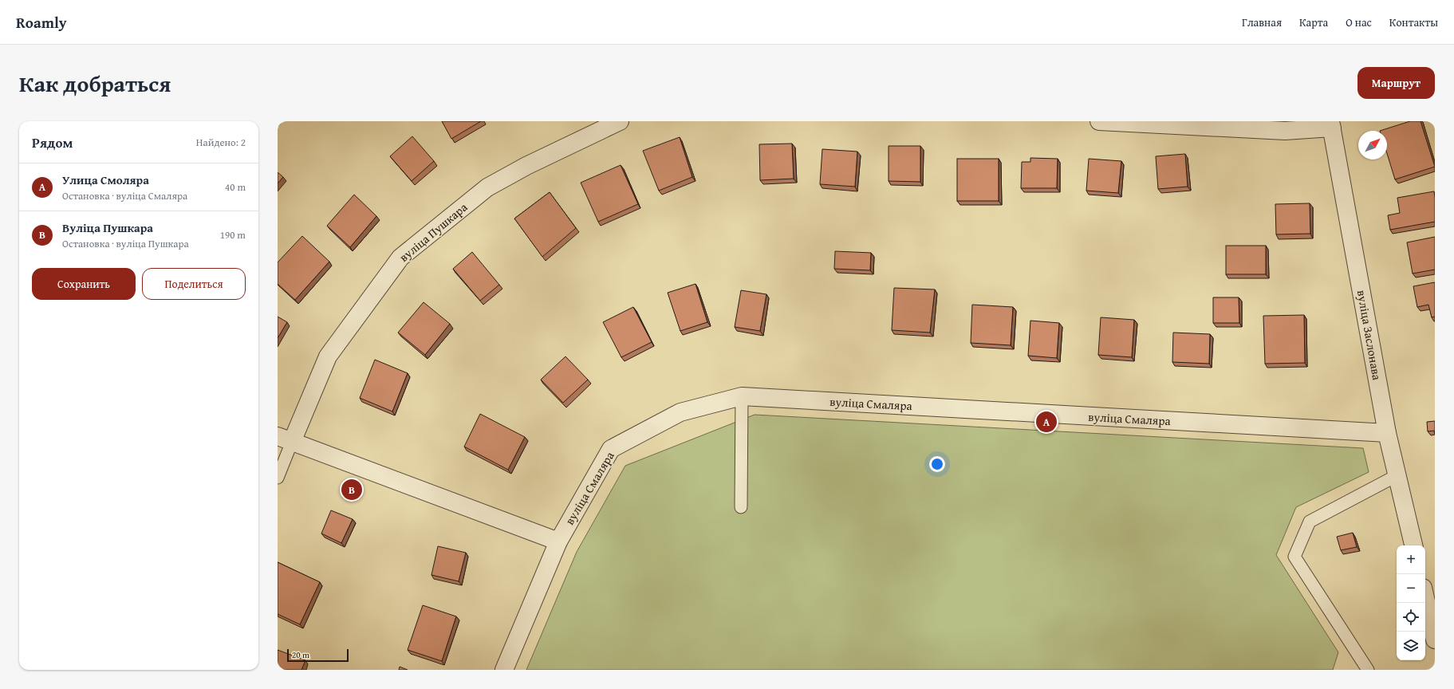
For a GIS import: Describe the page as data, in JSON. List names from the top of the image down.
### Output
{
  "streets": {
    "street": ["вуліца Пушкара", "вуліца Заслонава", "вуліца Смаляра"]
  },
  "crossings": [
    ["вуліца Заслонава", "вуліца Смаляра"]
  ],
  "scale_bar": "20 m",
  "north": "top right",
  "page": {
    "header": "Roamly",
    "nav": [
      "Главная",
      "Карта",
      "О нас",
      "Контакты"
    ],
    "title": "Как добраться",
    "buttons": [
      "Маршрут",
      ["Сохранить", "Поделиться"]
    ],
    "heading": ["Рядом", "Найдено: 2"],
    "list": [
      {
        "mark": "A",
        "name": "Улица Смоляра",
        "note": "Остановка · вуліца Смаляра",
        "value": "40 m"
      },
      {
        "mark": "B",
        "name": "Вуліца Пушкара",
        "note": "Остановка · вуліца Пушкара",
        "value": "190 m"
      }
    ],
    "pins": ["A", "B"],
    "map_buttons": ["+", "−"],
    "scale": "20 m"
  }
}
